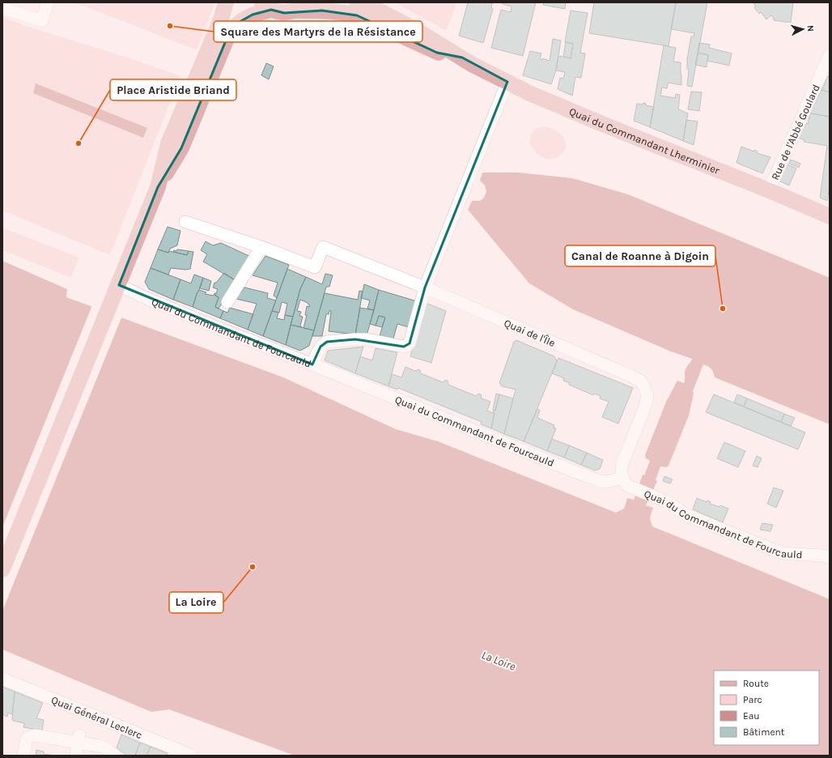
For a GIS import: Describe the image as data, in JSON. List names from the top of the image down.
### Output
{
  "streets": {
    "main road": ["Quai du Commandant Lherminier"],
    "street": [
      "Rue de l'Abbé Goulard",
      "Quai du Commandant de Fourcauld",
      "Quai de l'Île",
      "Quai Général Leclerc"
    ]
  },
  "crossings": [
    ["Rue de l'Abbé Goulard", "Quai du Commandant Lherminier"],
    ["Quai du Commandant de Fourcauld", "Quai de l'Île"]
  ],
  "water": ["La Loire"],
  "places": [
    "Square des Martyrs de la Résistance",
    "Place Aristide Briand",
    "Canal de Roanne à Digoin",
    "La Loire"
  ],
  "legend": [
    "Route",
    "Parc",
    "Eau",
    "Bâtiment"
  ],
  "north": "right"
}
